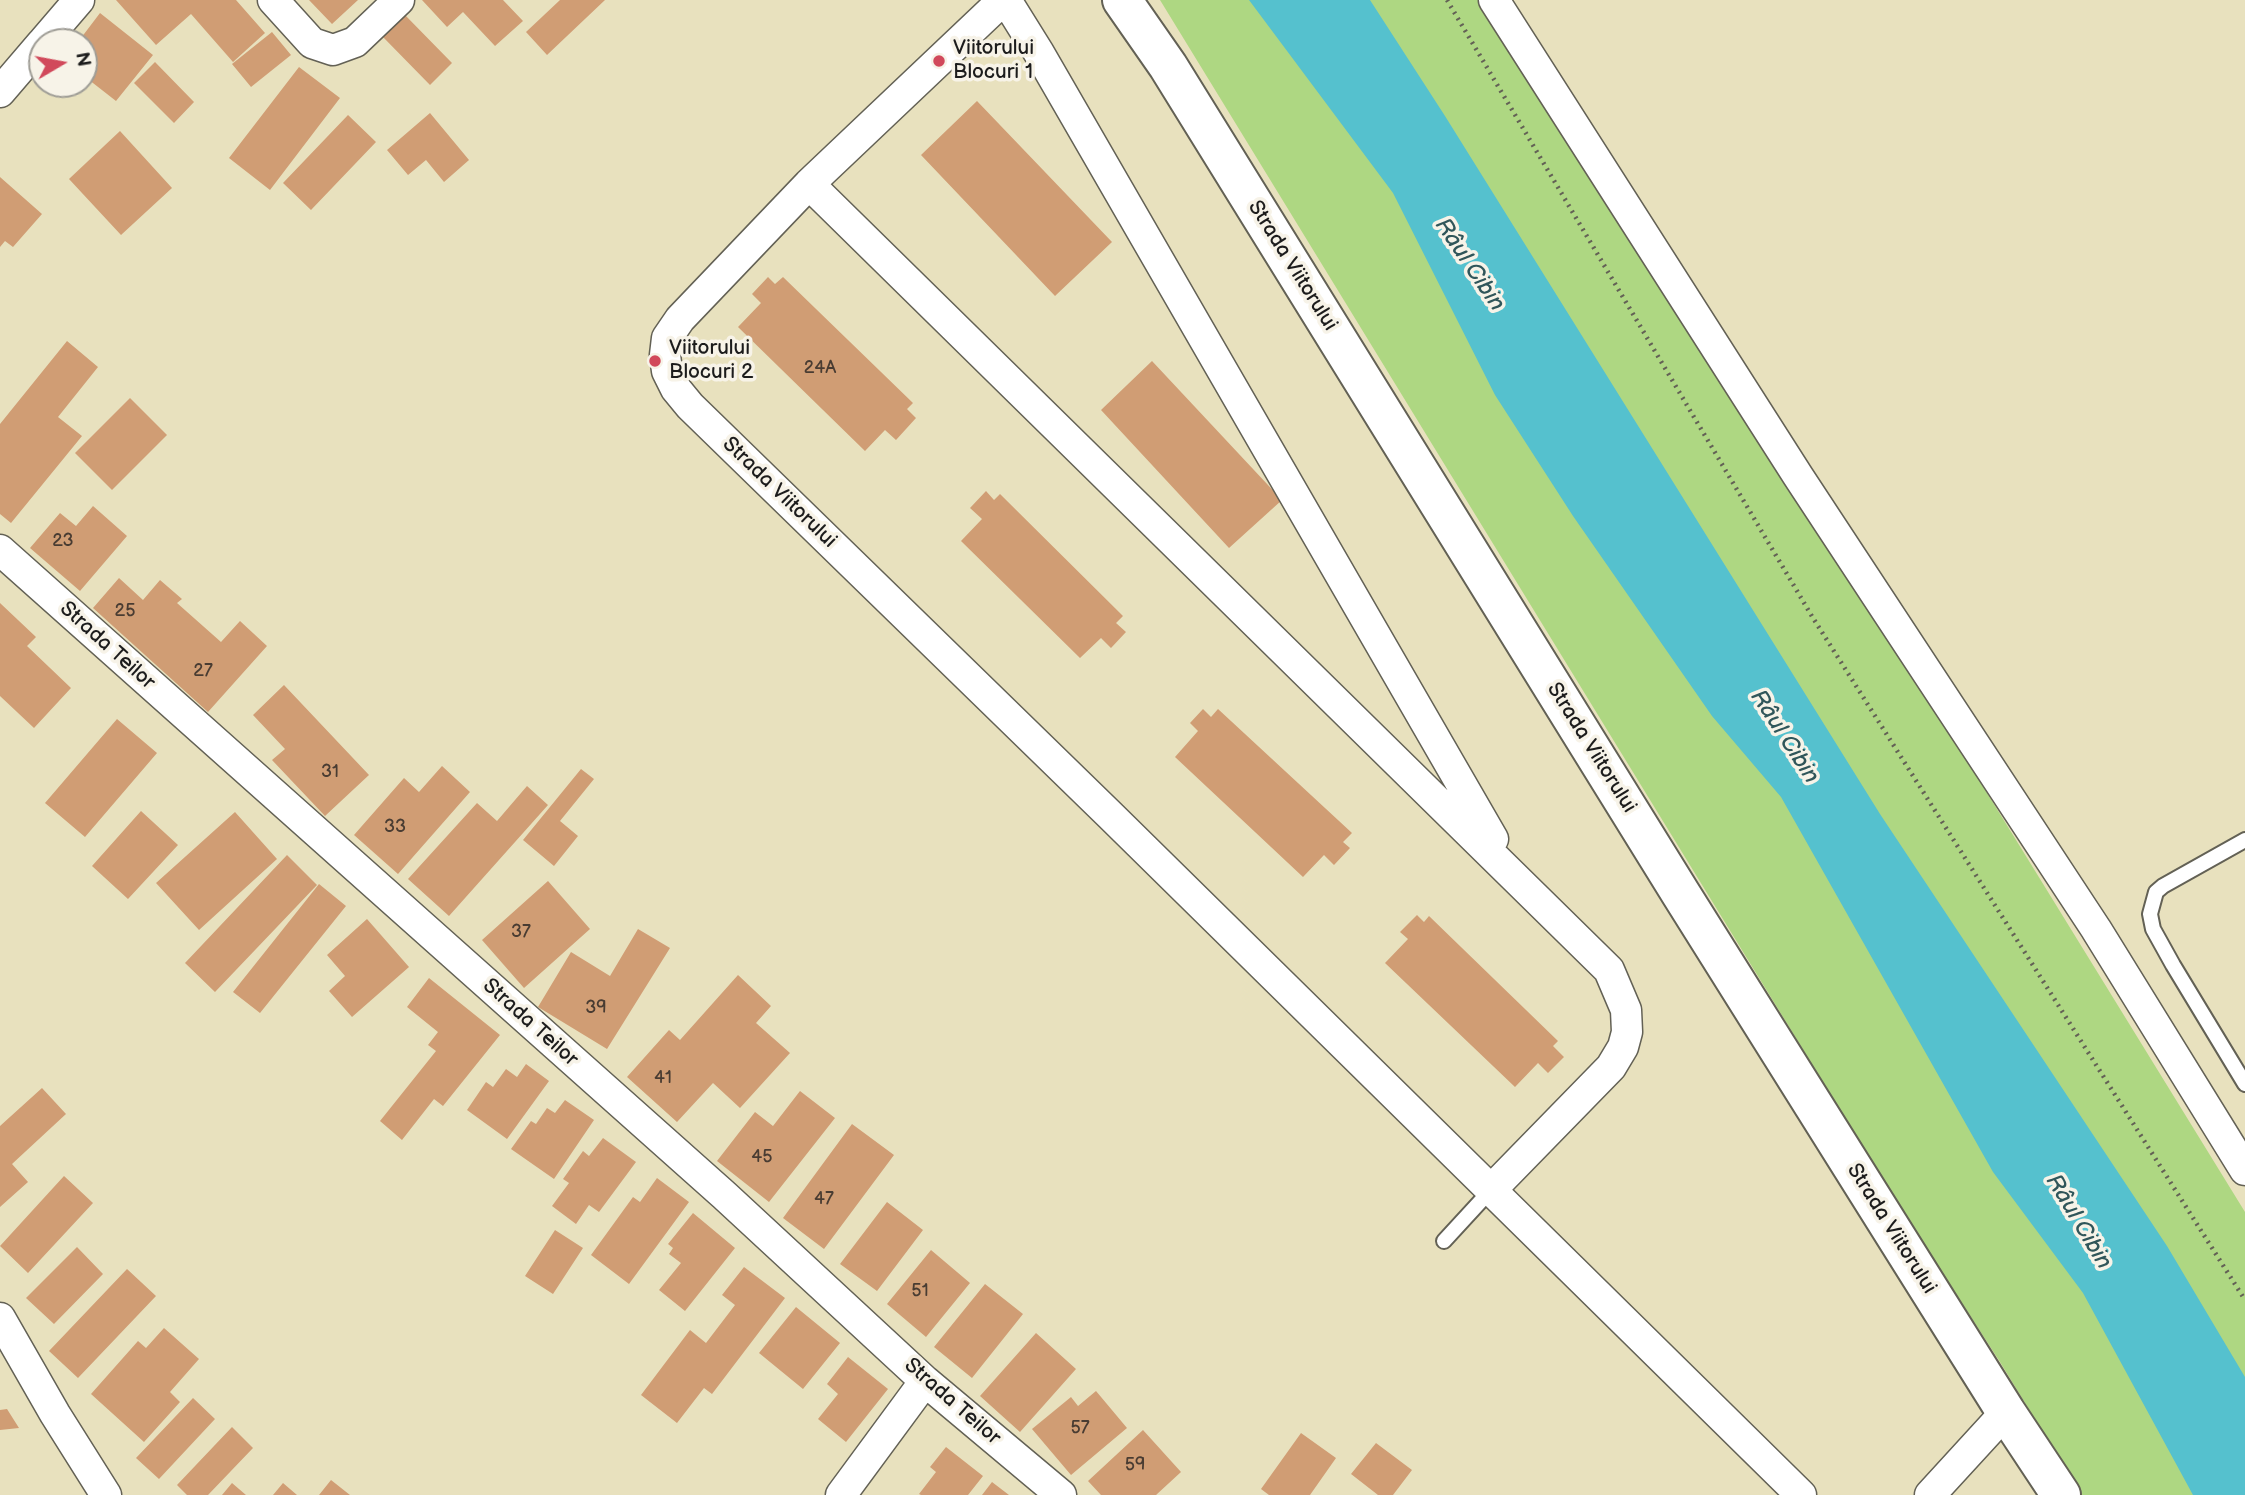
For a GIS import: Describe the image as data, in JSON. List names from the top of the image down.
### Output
{
  "streets": {
    "street": ["Strada Viitorului", "Strada Teilor"]
  },
  "water": ["Râul Cibin"],
  "places": ["Viitorului Blocuri 1", "Viitorului Blocuri 2"],
  "house_numbers": [
    "24A",
    "23",
    "25",
    "27",
    "31",
    "33",
    "37",
    "39",
    "41",
    "45",
    "47",
    "51",
    "57",
    "59"
  ],
  "north": "right"
}
